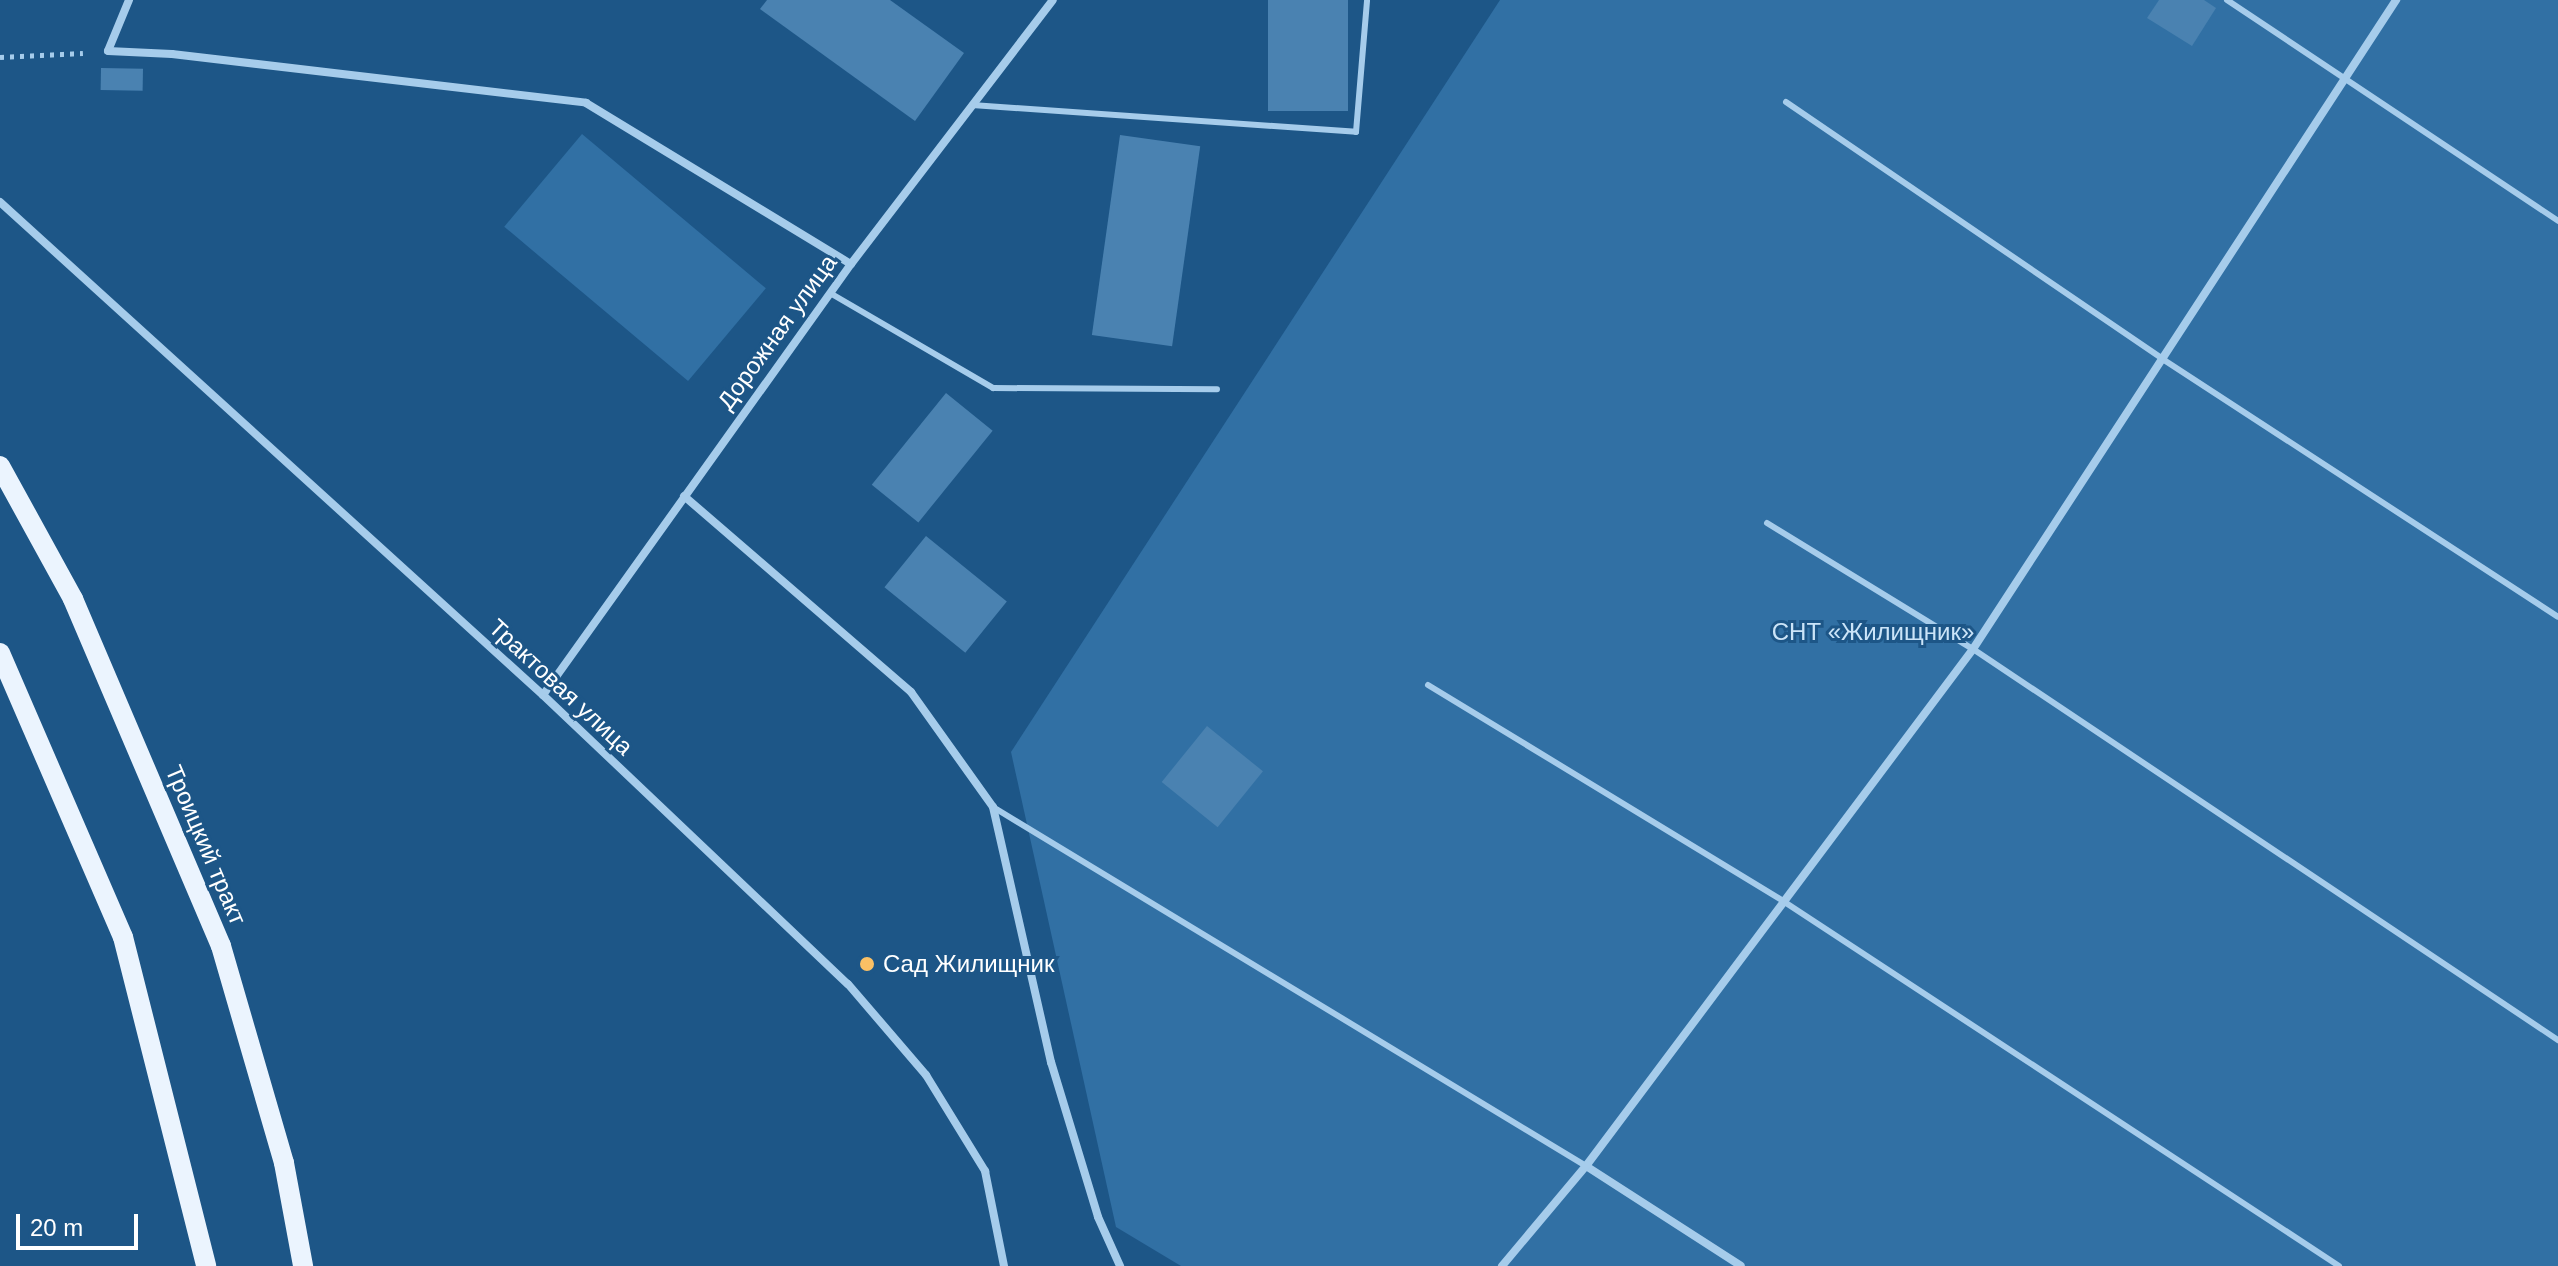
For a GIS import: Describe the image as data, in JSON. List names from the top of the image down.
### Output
{
  "streets": {
    "main road": ["Троицкий тракт"],
    "street": ["Дорожная улица", "Трактовая улица"]
  },
  "crossings": [
    ["Дорожная улица", "Трактовая улица"]
  ],
  "parks": ["СНТ «Жилищник»"],
  "places": ["Сад Жилищник"],
  "scale_bar": "20 m"
}
